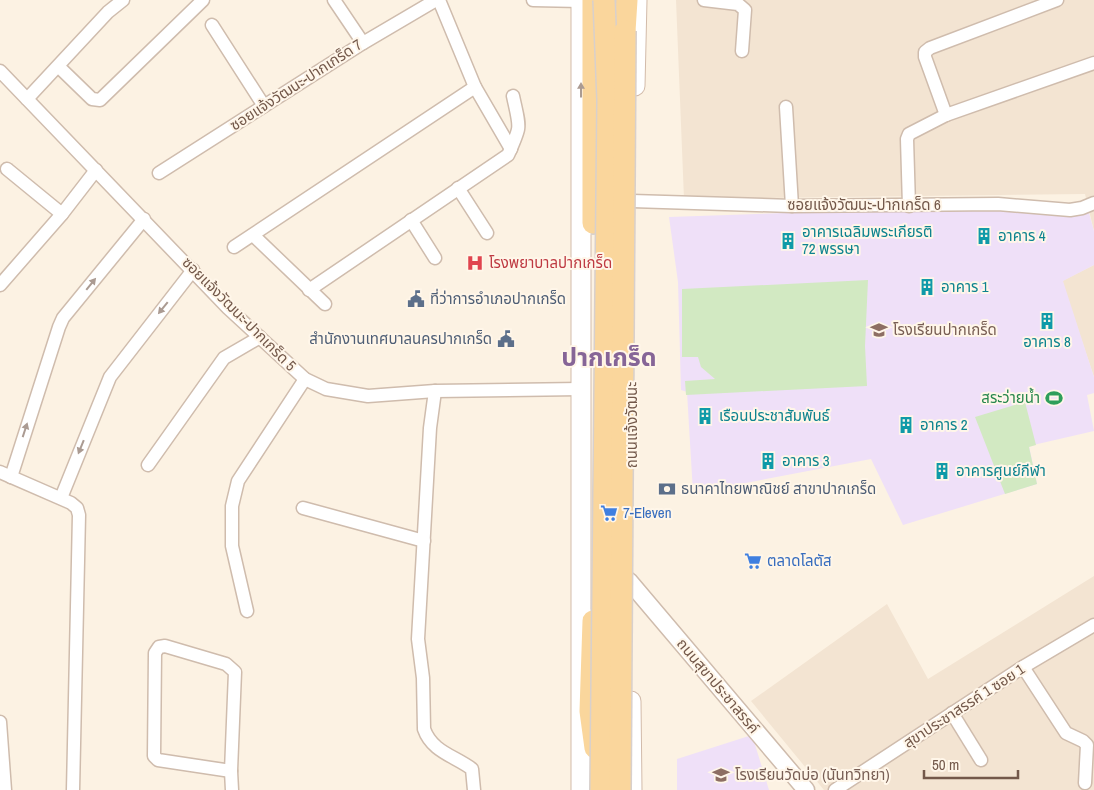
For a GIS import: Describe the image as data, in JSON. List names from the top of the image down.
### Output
{
  "streets": {
    "main road": ["ถนนแจ้งวัฒนะ"],
    "street": [
      "ซอยแจ้งวัฒนะ-ปากเกร็ด 7",
      "ซอยแจ้งวัฒนะ-ปากเกร็ด 6",
      "ซอยแจ้งวัฒนะ-ปากเกร็ด 5",
      "ถนนสุขาประชาสรรค์",
      "สุขาประชาสรรค์ 1 ซอย 1"
    ]
  },
  "crossings": [
    ["ซอยแจ้งวัฒนะ-ปากเกร็ด 6", "ถนนแจ้งวัฒนะ"],
    ["ถนนแจ้งวัฒนะ", "ถนนสุขาประชาสรรค์"]
  ],
  "districts": ["ปากเกร็ด"],
  "places": {
    "building": [
      "อาคาร 4",
      "อาคารเฉลิมพระเกียรติ 72 พรรษา",
      "อาคาร 1",
      "อาคาร 8",
      "เรือนประชาสัมพันธ์",
      "อาคาร 2",
      "อาคาร 3",
      "อาคารศูนย์กีฬา"
    ],
    "hospital": ["โรงพยาบาลปากเกร็ด"],
    "public building": ["ที่ว่าการอำเภอปากเกร็ด", "สำนักงานเทศบาลนครปากเกร็ด"],
    "school or university": ["โรงเรียนปากเกร็ด", "โรงเรียนวัดบ่อ (นันทวิทยา)"],
    "sports": ["สระว่ายน้ำ"],
    "bank": ["ธนาคาไทยพาณิชย์ สาขาปากเกร็ด"],
    "supermarket": ["7-Eleven", "ตลาดโลตัส"]
  },
  "scale_bar": "50 m"
}
